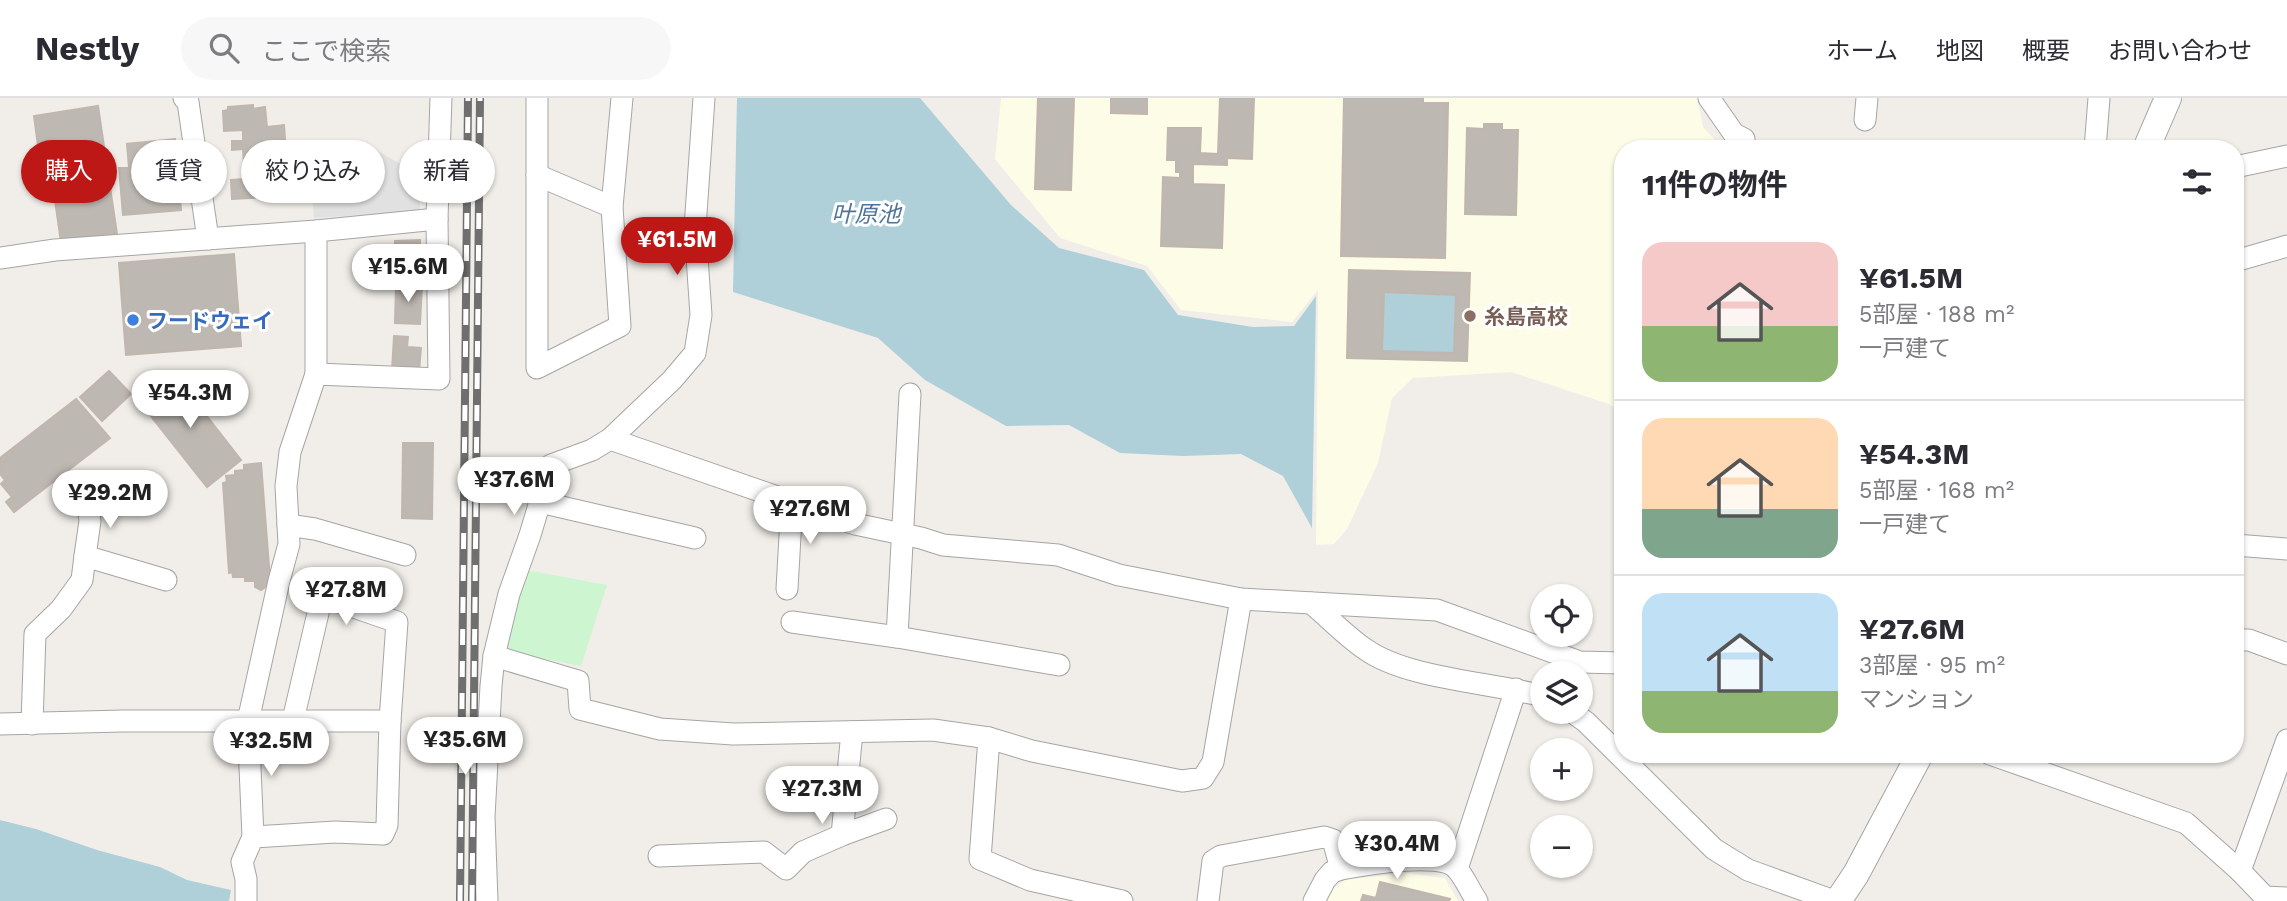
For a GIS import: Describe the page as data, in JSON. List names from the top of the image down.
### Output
{
  "water": ["叶原池"],
  "places": ["糸島高校", "フードウェイ"],
  "page": {
    "header": "Nestly",
    "search": "ここで検索",
    "nav": [
      "ホーム",
      "地図",
      "概要",
      "お問い合わせ"
    ],
    "chip": [
      "購入",
      "賃貸",
      "絞り込み",
      "新着"
    ],
    "heading": "11件の物件",
    "price": [
      "¥61.5M",
      "¥15.6M",
      "¥54.3M",
      "¥37.6M",
      "¥29.2M",
      "¥27.6M",
      "¥27.8M",
      "¥35.6M",
      "¥32.5M",
      "¥27.3M",
      "¥30.4M"
    ],
    "list": [
      {
        "name": "¥61.5M",
        "note": "5部屋 · 188 m² · 一戸建て"
      },
      {
        "name": "¥54.3M",
        "note": "5部屋 · 168 m² · 一戸建て"
      },
      {
        "name": "¥27.6M",
        "note": "3部屋 · 95 m² · マンション"
      }
    ],
    "map_buttons": ["+", "−"]
  }
}
